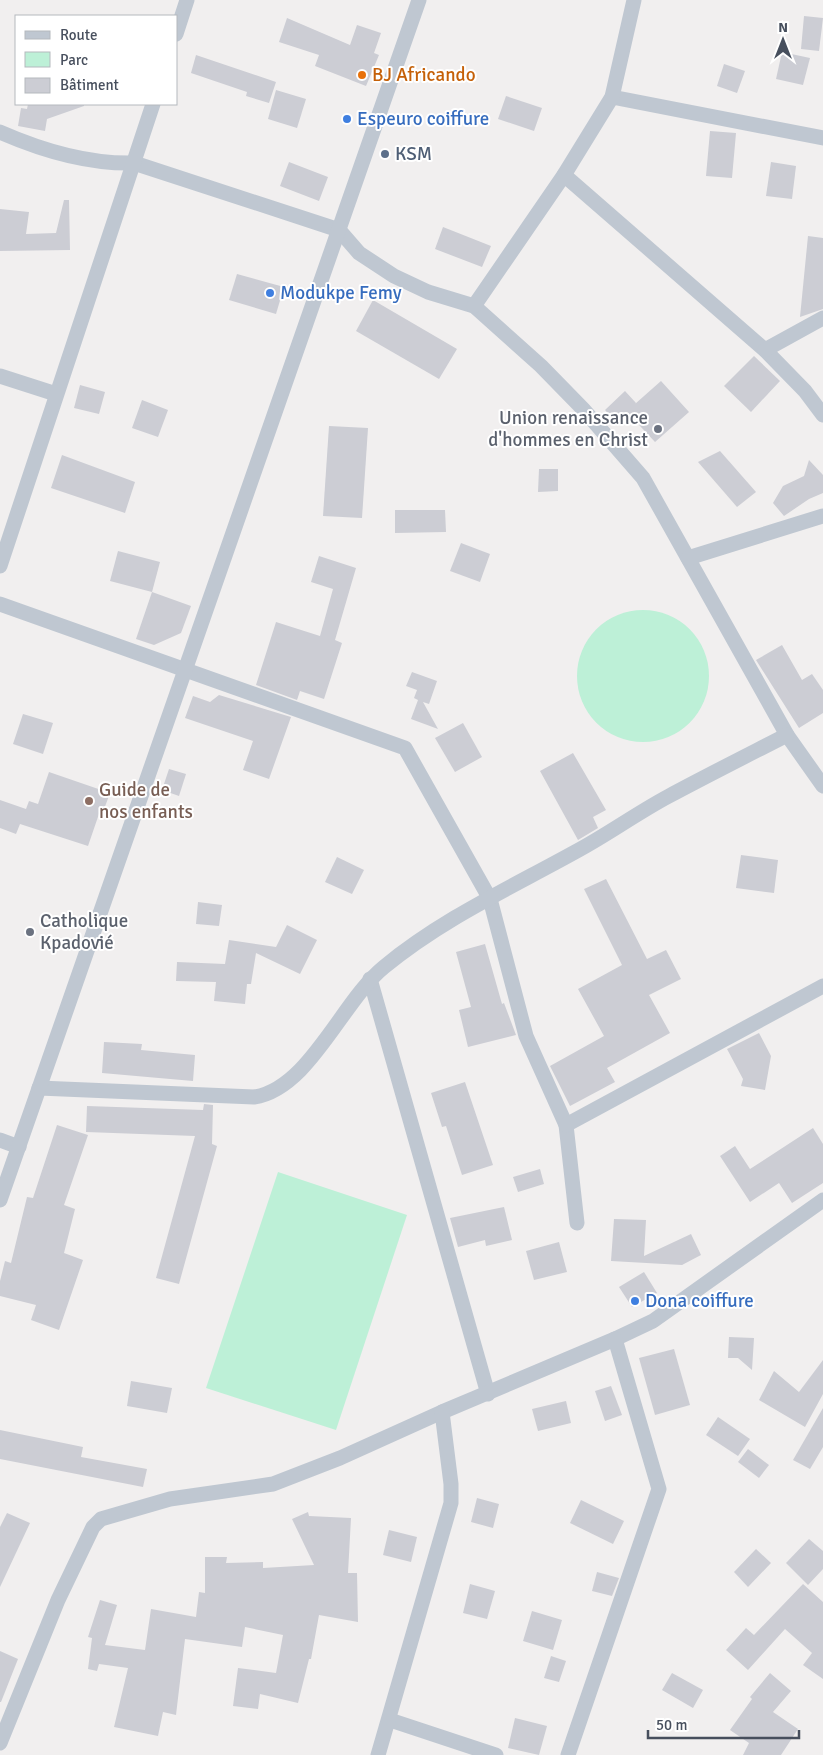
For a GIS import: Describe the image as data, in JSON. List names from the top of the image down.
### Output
{
  "places": [
    "BJ Africando",
    "Espeuro coiffure",
    "KSM",
    "Modukpe Femy",
    "Union renaissance d'hommes en Christ",
    "Guide de nos enfants",
    "Catholique Kpadovié",
    "Dona coiffure"
  ],
  "legend": ["Route", "Parc", "Bâtiment"],
  "scale_bar": "50 m",
  "north": "top"
}
